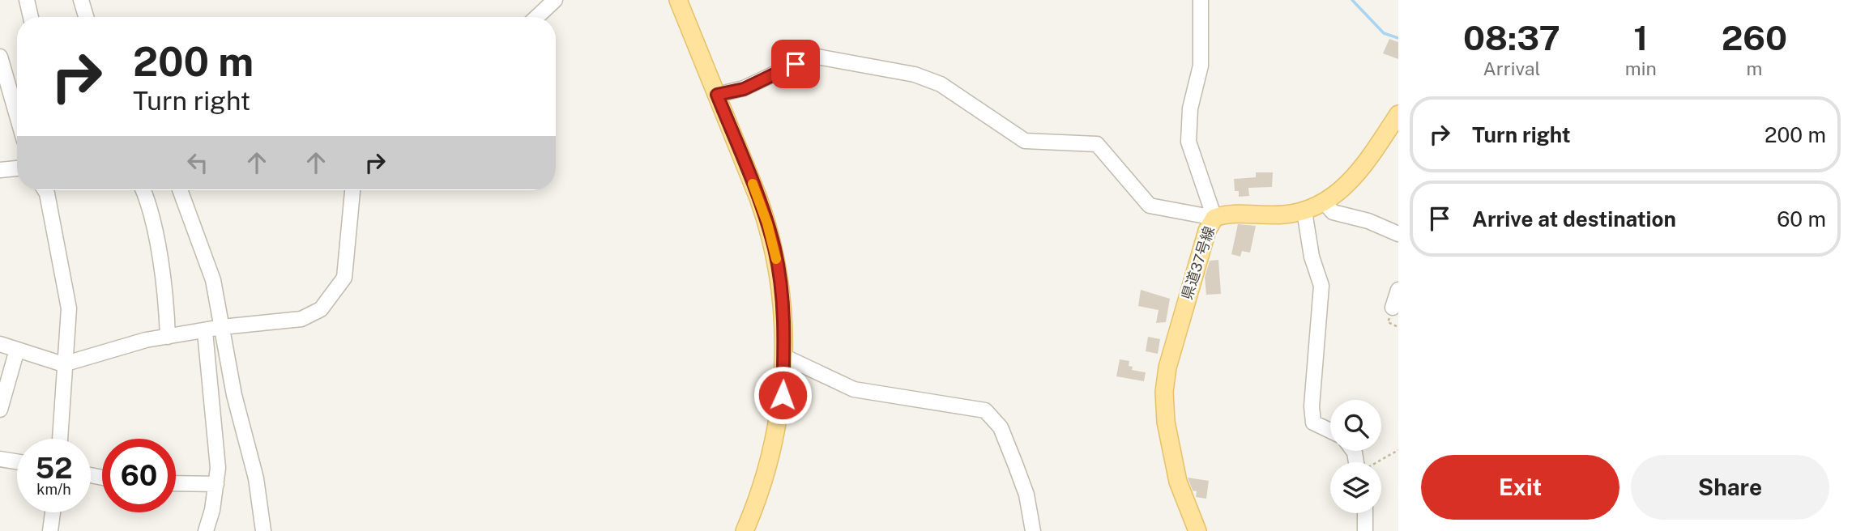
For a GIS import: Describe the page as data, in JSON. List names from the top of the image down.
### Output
{
  "streets": {
    "main road": ["県道37号線"]
  },
  "page": {
    "eta": [
      "08:37",
      "Arrival",
      "1",
      "min",
      "260",
      "m"
    ],
    "turn": ["200 m", "Turn right"],
    "list": [
      {
        "name": "Turn right",
        "value": "200 m"
      },
      {
        "name": "Arrive at destination",
        "value": "60 m"
      }
    ],
    "speed": "52 km/h",
    "limit": "60",
    "buttons": ["Exit", "Share"]
  }
}
